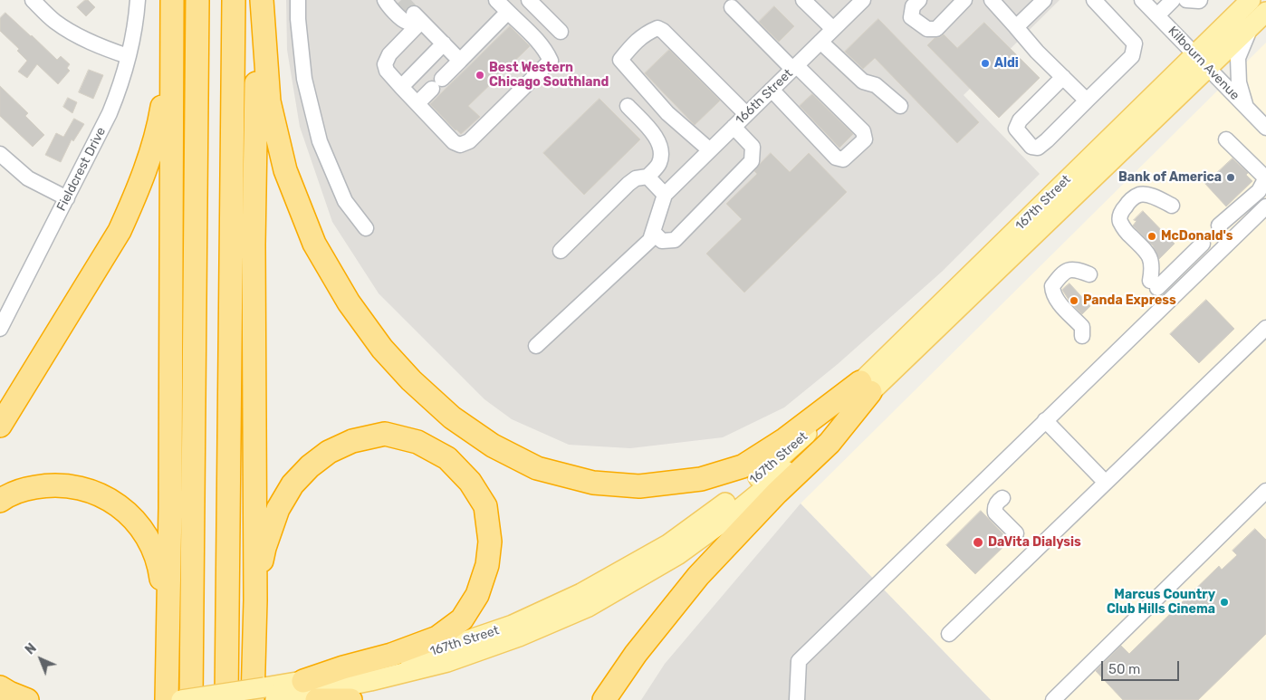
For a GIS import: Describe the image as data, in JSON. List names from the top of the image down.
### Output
{
  "streets": {
    "main road": ["167th Street"],
    "street": ["Kilbourn Avenue", "166th Street", "Fieldcrest Drive"]
  },
  "crossings": [
    ["Kilbourn Avenue", "167th Street"]
  ],
  "places": [
    "Aldi",
    "Best Western Chicago Southland",
    "Bank of America",
    "McDonald's",
    "Panda Express",
    "DaVita Dialysis",
    "Marcus Country Club Hills Cinema"
  ],
  "scale_bar": "50 m",
  "north": "top left"
}
